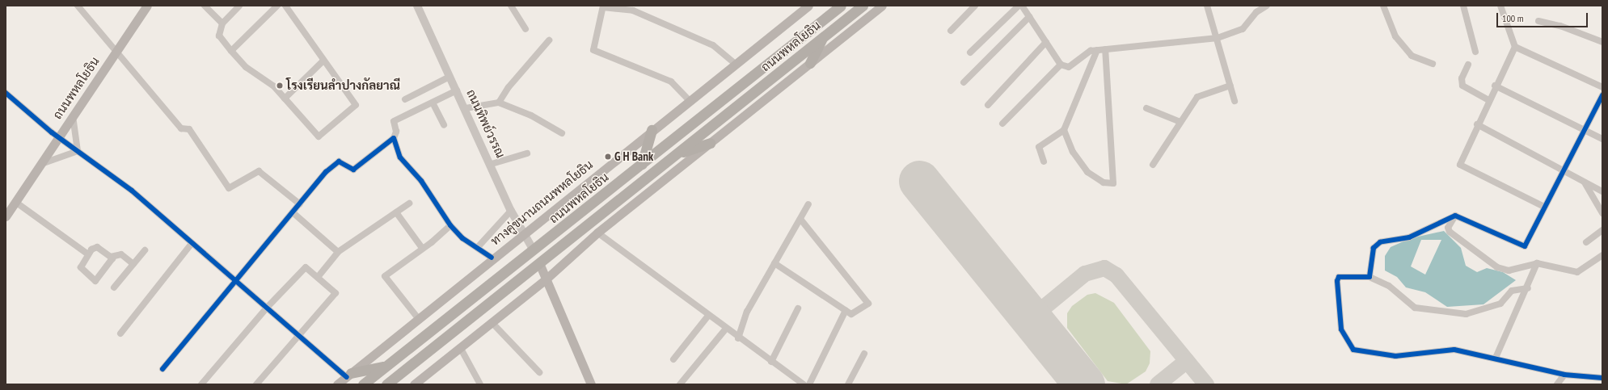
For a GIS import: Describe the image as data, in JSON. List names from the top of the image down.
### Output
{
  "streets": {
    "highway": ["ถนนพหลโยธิน"],
    "main road": ["ทางคู่ขนานถนนพหลโยธิน"],
    "street": ["ถนนทิพย์วรรณ"]
  },
  "crossings": [
    ["ถนนพหลโยธิน", "ถนนทิพย์วรรณ"],
    ["ถนนทิพย์วรรณ", "ทางคู่ขนานถนนพหลโยธิน"]
  ],
  "places": ["โรงเรียนลำปางกัลยาณี", "G H Bank"],
  "scale_bar": "100 m"
}
